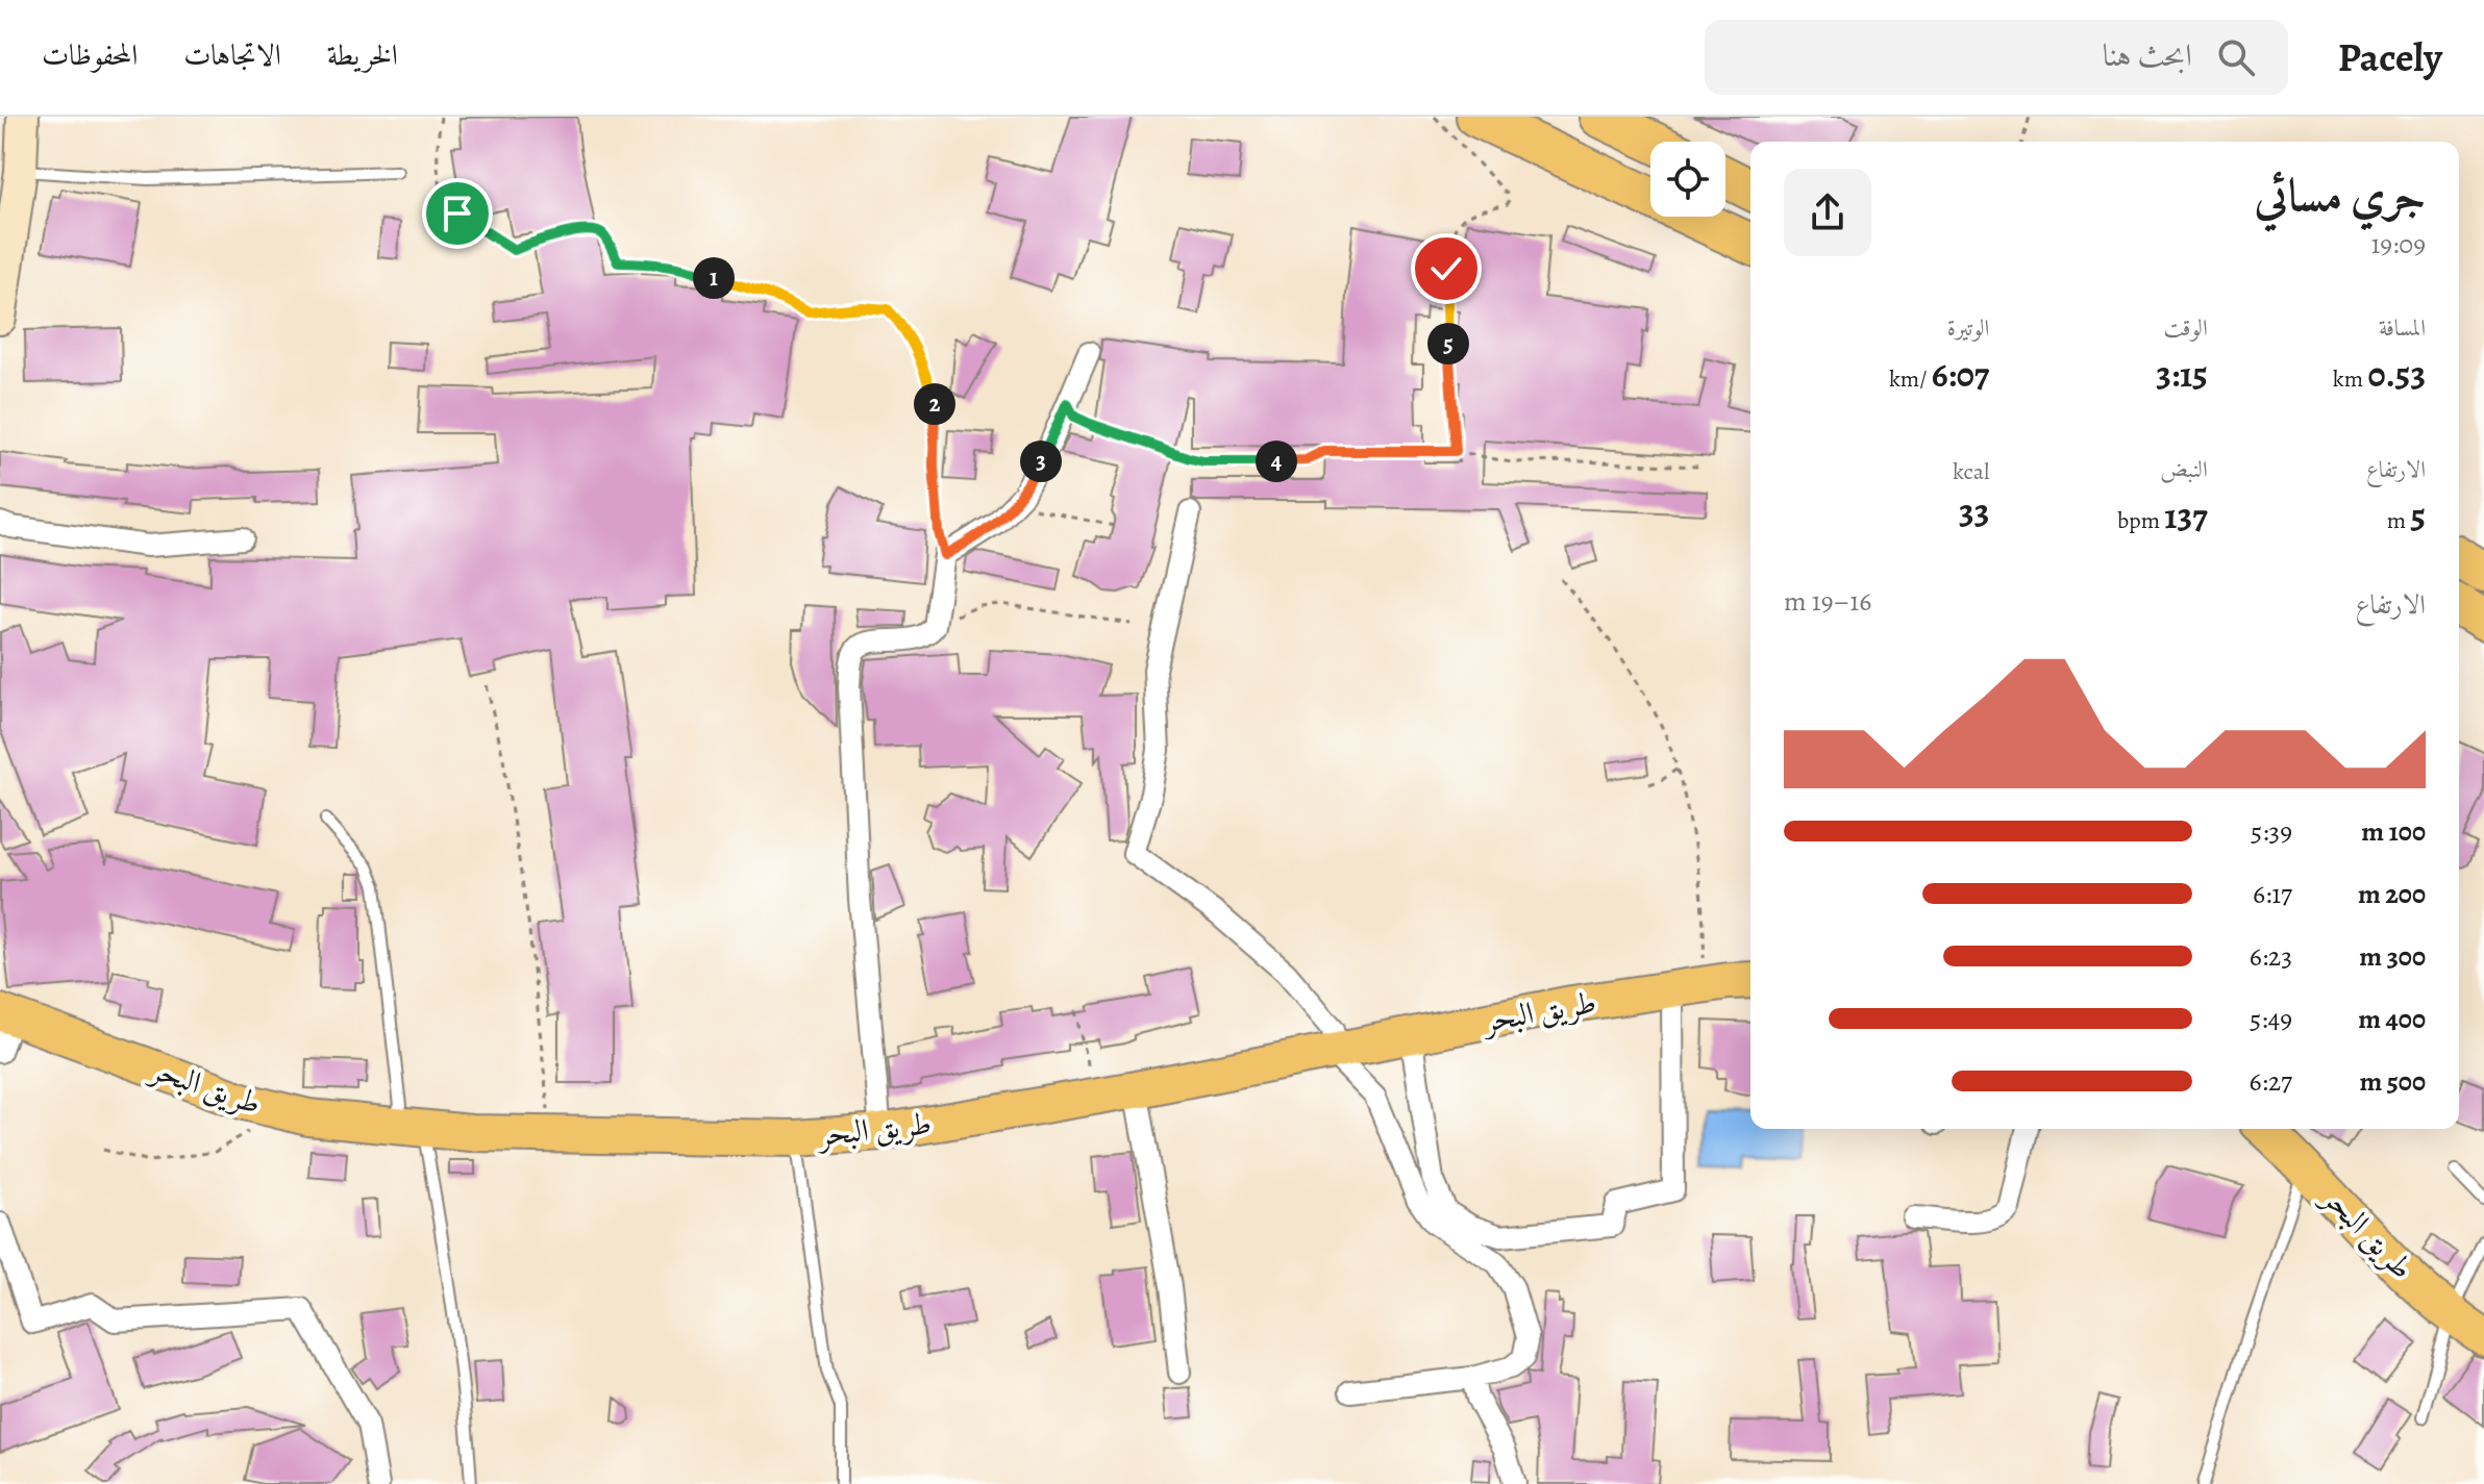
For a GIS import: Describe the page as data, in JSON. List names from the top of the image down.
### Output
{
  "streets": {
    "highway": ["طريق البحر"]
  },
  "page": {
    "header": "Pacely",
    "search": "ابحث هنا",
    "nav": ["الخريطة", "الاتجاهات", "المحفوظات"],
    "heading": ["جري مسائي", "19:09"],
    "pins": [
      "1",
      "5",
      "2",
      "3",
      "4"
    ],
    "stats": [
      ["المسافة", "0.53 km"],
      ["الوقت", "3:15"],
      ["الوتيرة", "6:07 /km"],
      ["الارتفاع", "5 m"],
      ["النبض", "137 bpm"],
      ["kcal", "33"]
    ],
    "chart": ["الارتفاع", "16–19 m"],
    "list": [
      {
        "name": "100 m",
        "note": "5:39"
      },
      {
        "name": "200 m",
        "note": "6:17"
      },
      {
        "name": "300 m",
        "note": "6:23"
      },
      {
        "name": "400 m",
        "note": "5:49"
      },
      {
        "name": "500 m",
        "note": "6:27"
      }
    ]
  }
}
